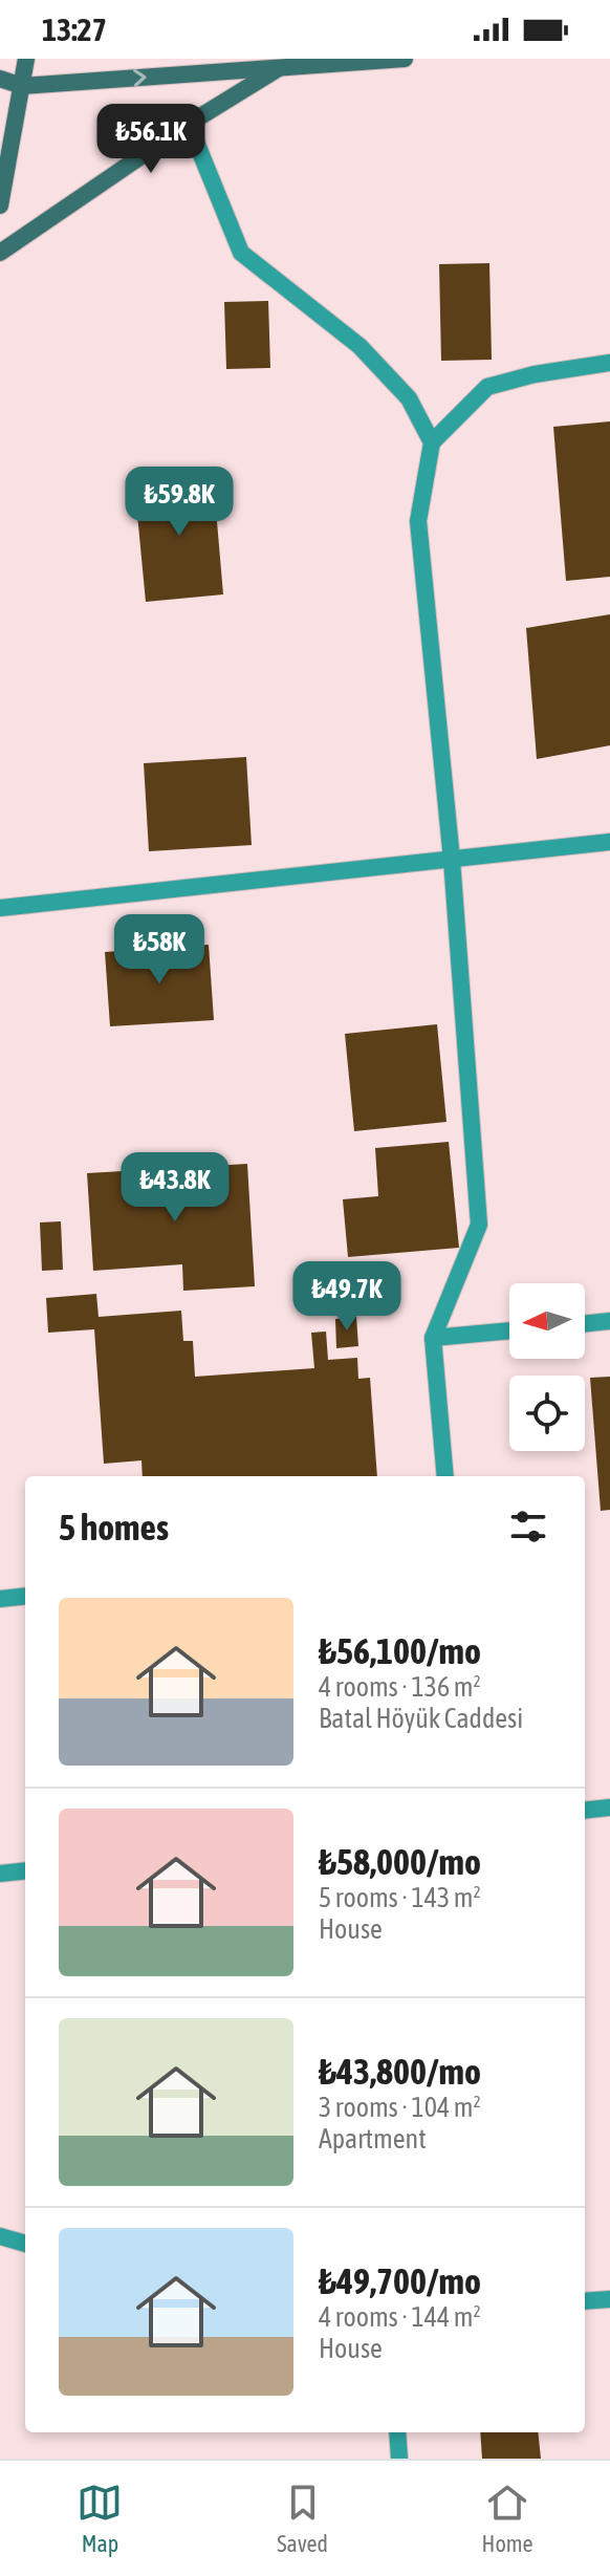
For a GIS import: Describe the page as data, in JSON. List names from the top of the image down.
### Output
{
  "north": "left",
  "page": {
    "status": "13:27",
    "price": [
      "₺56.1K",
      "₺59.8K",
      "₺58K",
      "₺43.8K",
      "₺49.7K"
    ],
    "heading": "5 homes",
    "list": [
      {
        "name": "₺56,100/mo",
        "note": "4 rooms · 136 m² · Batal Höyük Caddesi"
      },
      {
        "name": "₺58,000/mo",
        "note": "5 rooms · 143 m² · House"
      },
      {
        "name": "₺43,800/mo",
        "note": "3 rooms · 104 m² · Apartment"
      },
      {
        "name": "₺49,700/mo",
        "note": "4 rooms · 144 m² · House"
      }
    ],
    "tabs": ["Map", "Saved", "Home"]
  }
}
